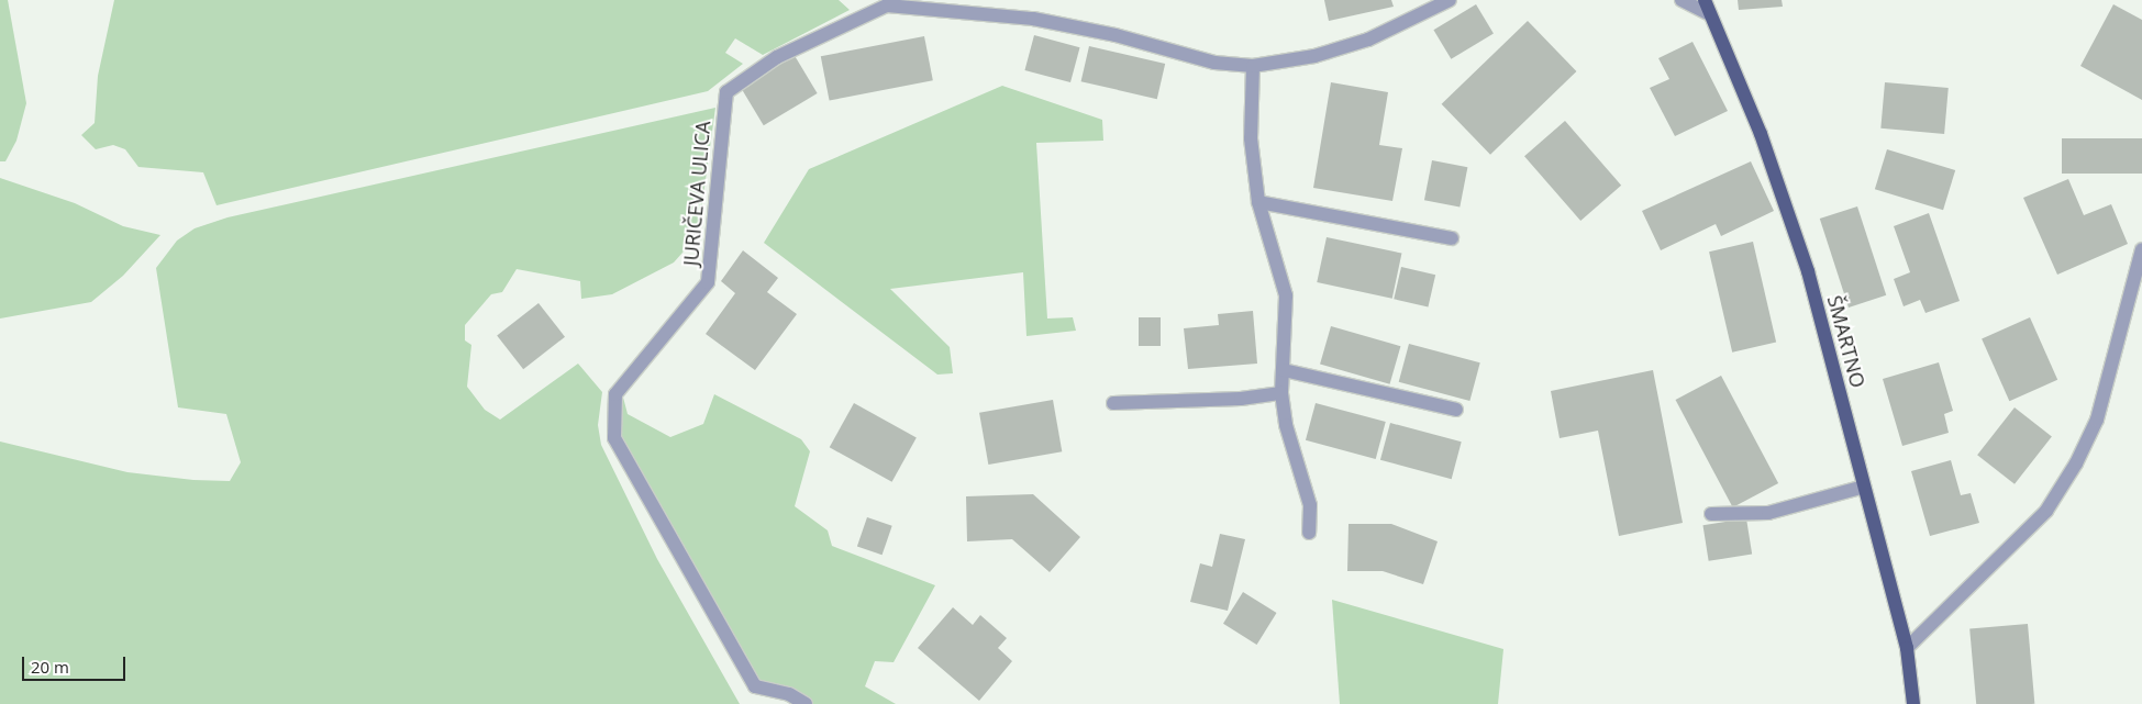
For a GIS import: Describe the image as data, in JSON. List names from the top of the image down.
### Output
{
  "streets": {
    "main road": ["ŠMARTNO"],
    "street": ["JURIČEVA ULICA"]
  },
  "scale_bar": "20 m"
}
